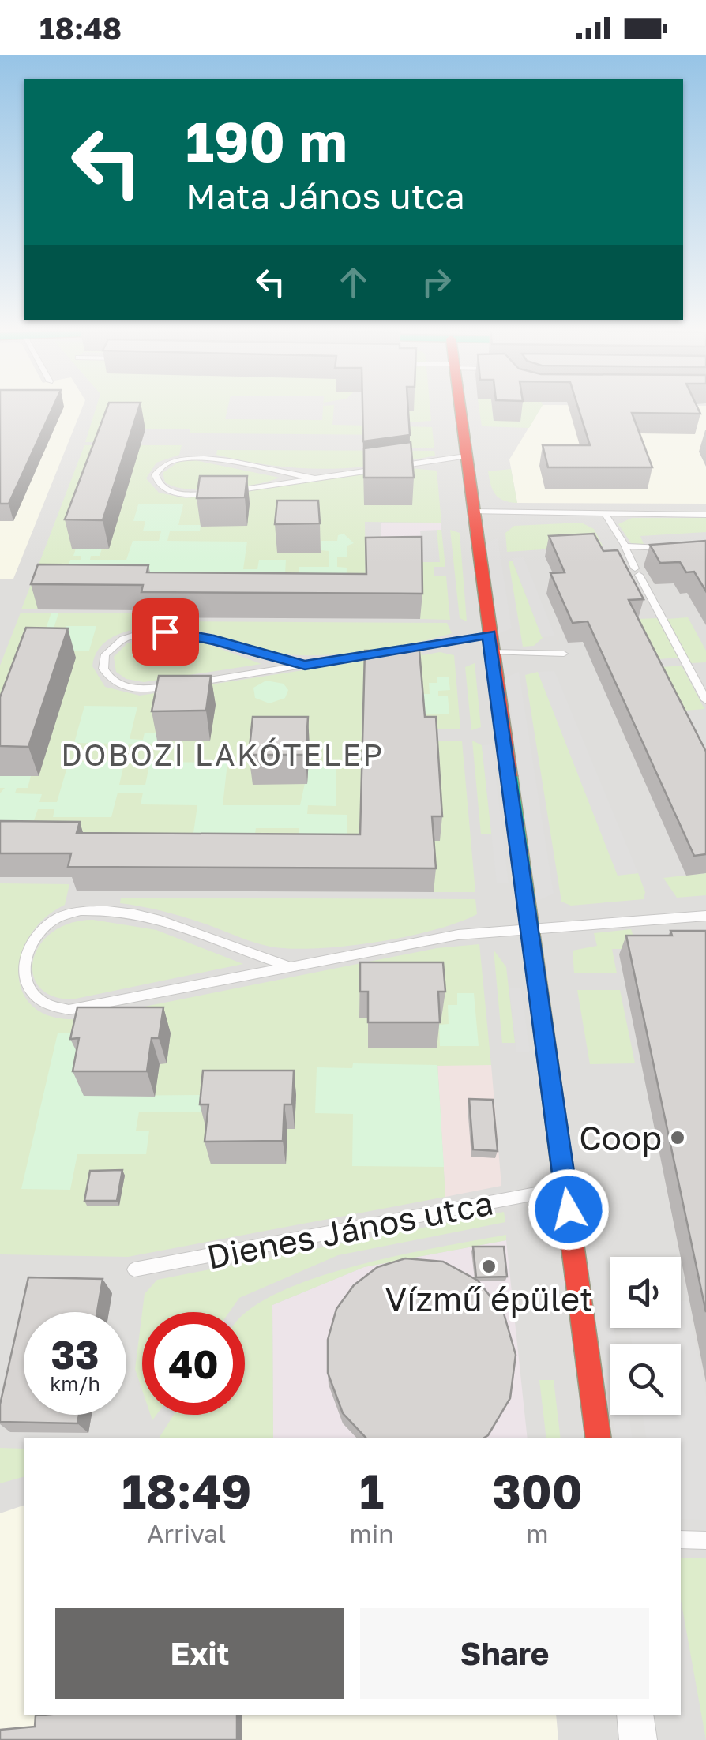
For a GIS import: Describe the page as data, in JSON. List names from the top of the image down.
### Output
{
  "streets": {
    "lane": ["Dienes János utca"]
  },
  "districts": ["DOBOZI LAKÓTELEP"],
  "places": ["Coop", "Vízmű épület"],
  "page": {
    "status": "18:48",
    "turn": ["190 m", "Mata János utca"],
    "speed": "33 km/h",
    "limit": "40",
    "eta": [
      "18:49",
      "Arrival",
      "1",
      "min",
      "300",
      "m"
    ],
    "buttons": ["Exit", "Share"]
  }
}
